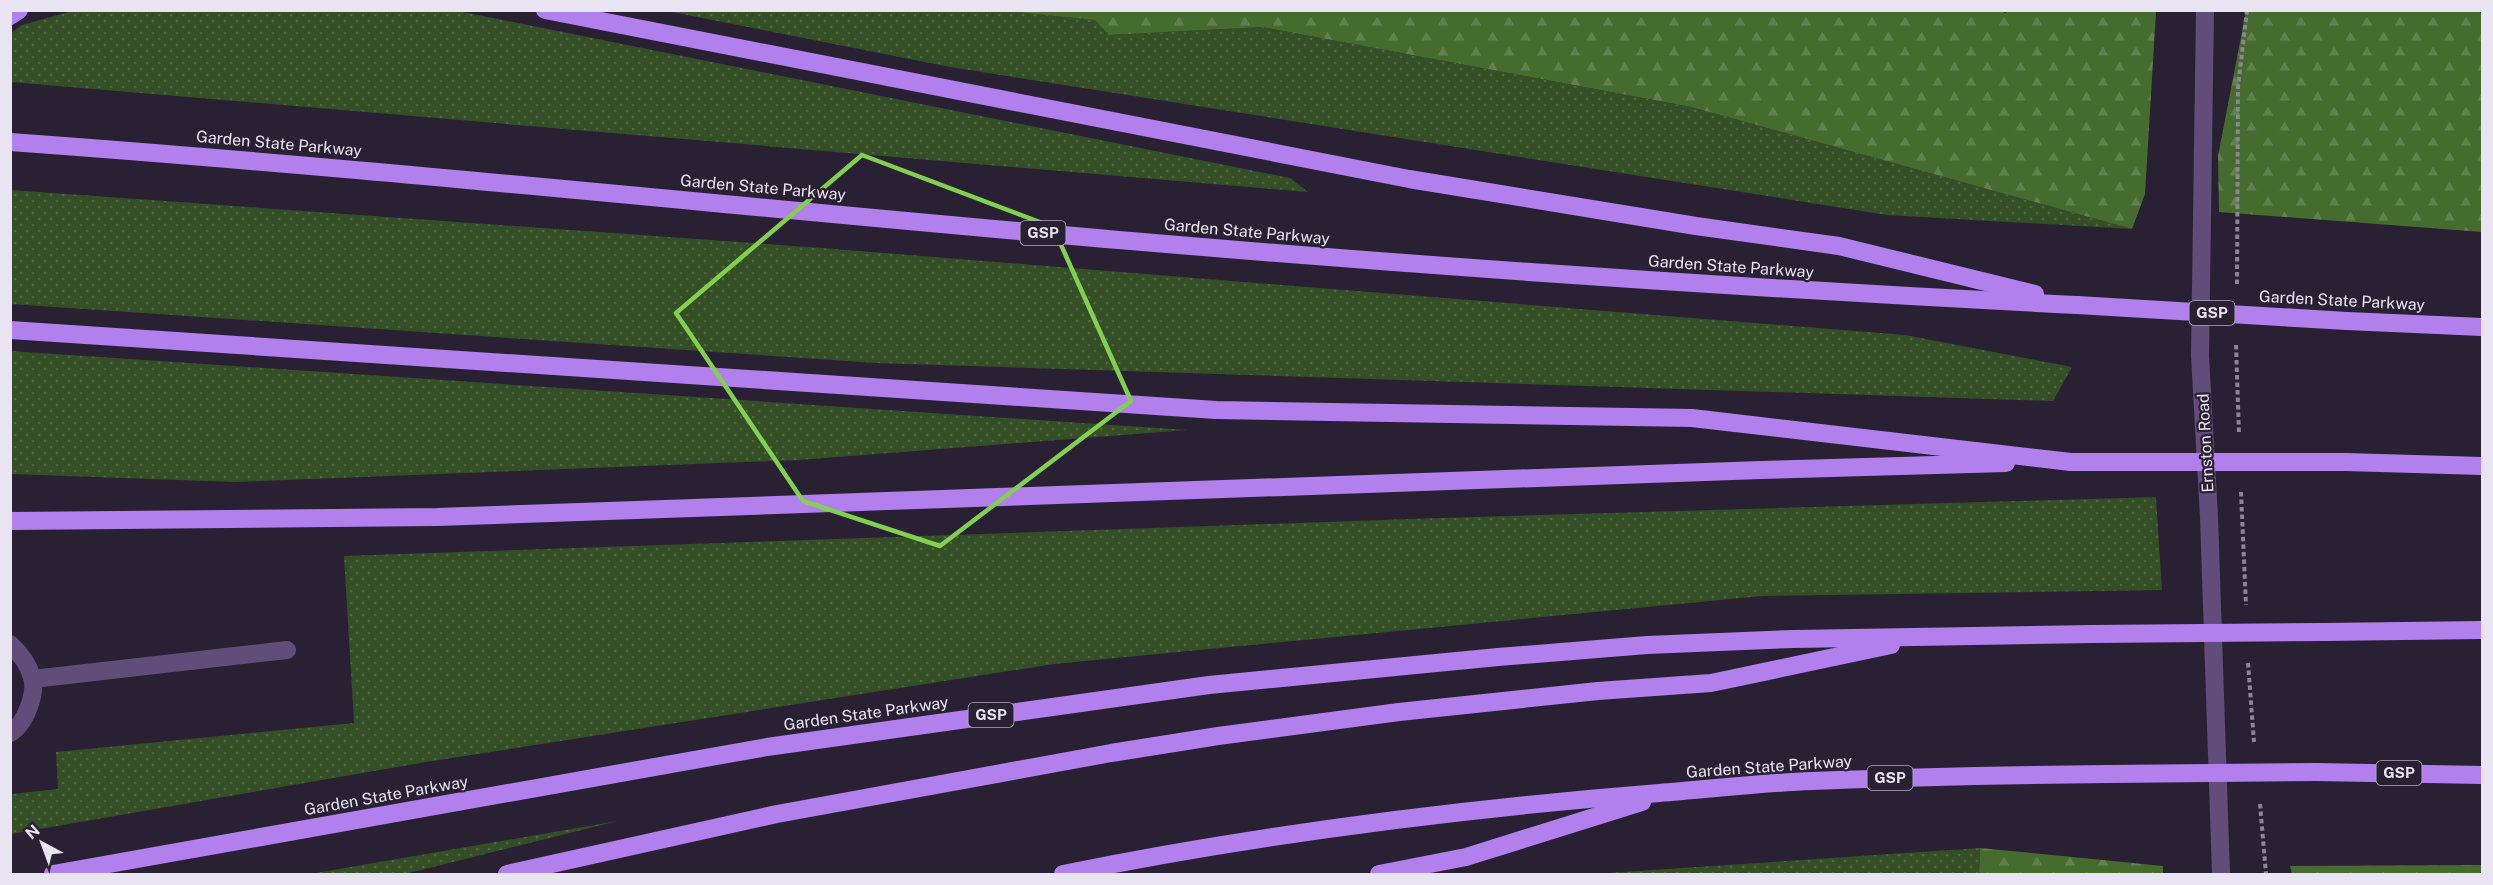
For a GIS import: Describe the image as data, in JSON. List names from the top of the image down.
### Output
{
  "streets": {
    "highway": ["Garden State Parkway", "GSP"],
    "street": ["Ernston Road"]
  },
  "north": "top left"
}
